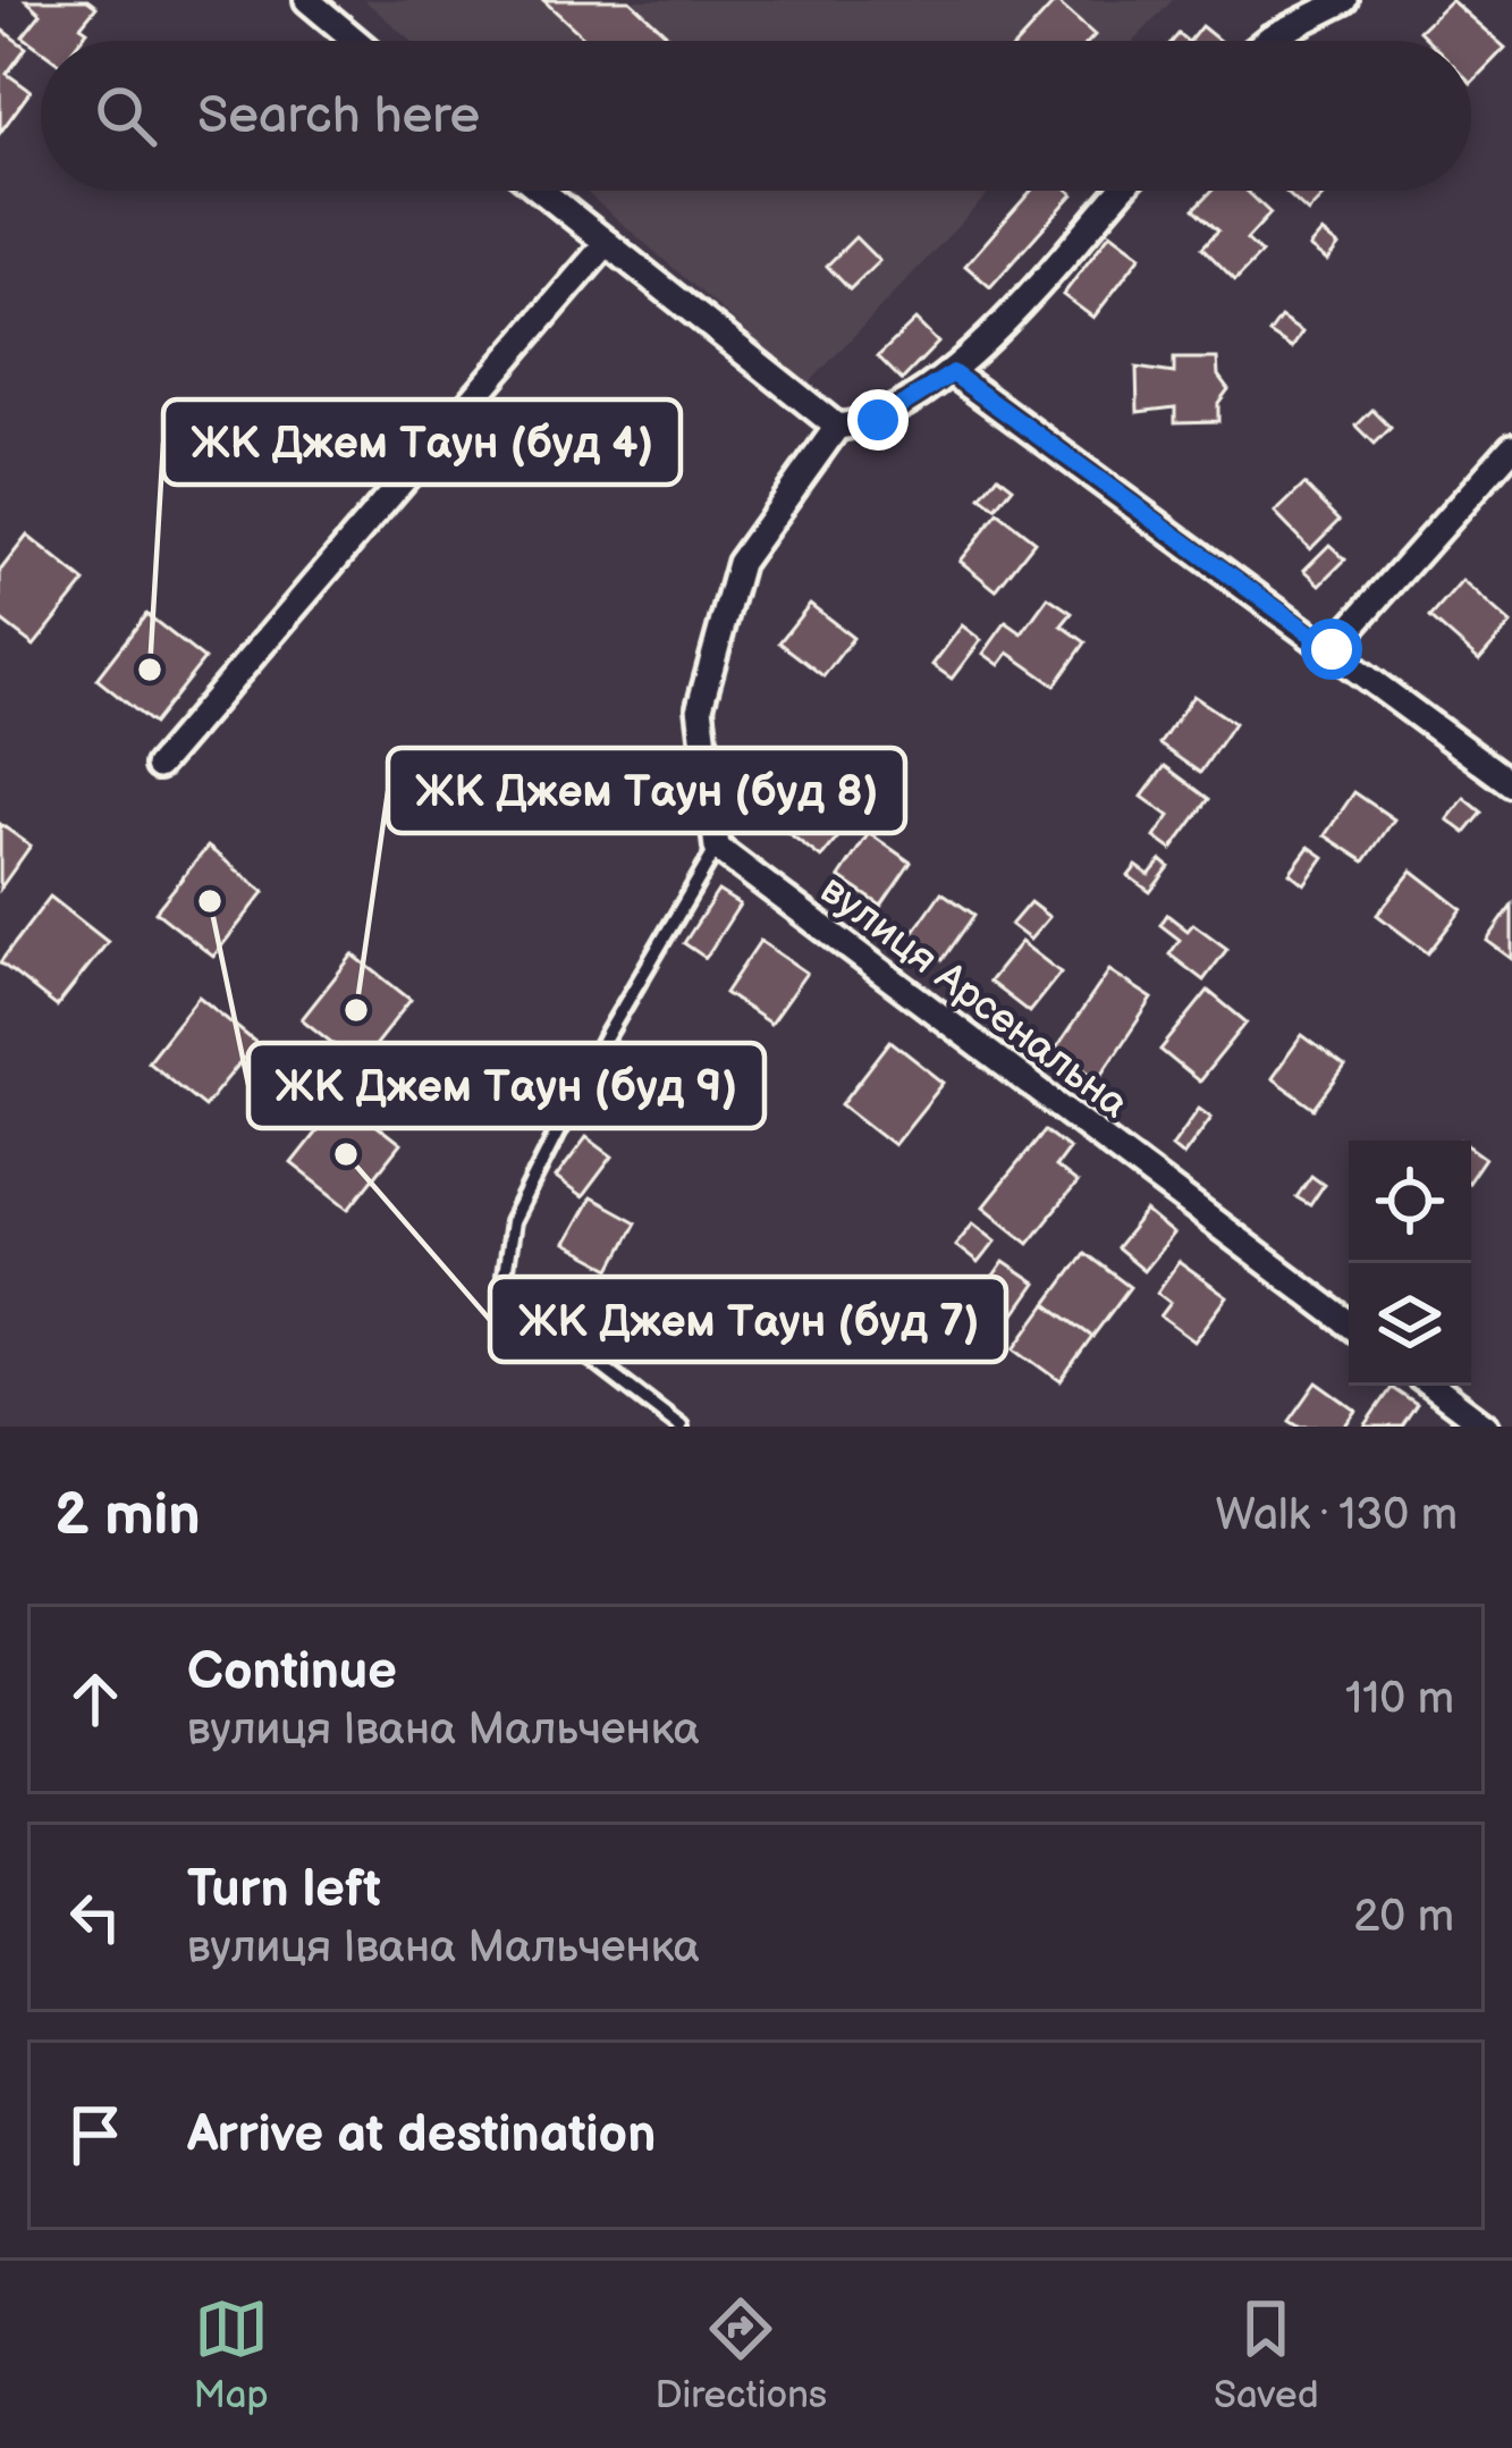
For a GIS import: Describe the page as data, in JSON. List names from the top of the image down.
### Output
{
  "streets": {
    "street": ["вулиця Арсенальна"]
  },
  "places": [
    "ЖК Джем Таун (буд 4)",
    "ЖК Джем Таун (буд 9)",
    "ЖК Джем Таун (буд 8)",
    "ЖК Джем Таун (буд 7)"
  ],
  "page": {
    "search": "Search here",
    "heading": ["2 min", "Walk · 130 m"],
    "list": [
      ["Continue", "вулиця Івана Мальченка", "110 m"],
      ["Turn left", "вулиця Івана Мальченка", "20 m"],
      "Arrive at destination"
    ],
    "nav": ["Map", "Directions", "Saved"]
  }
}
